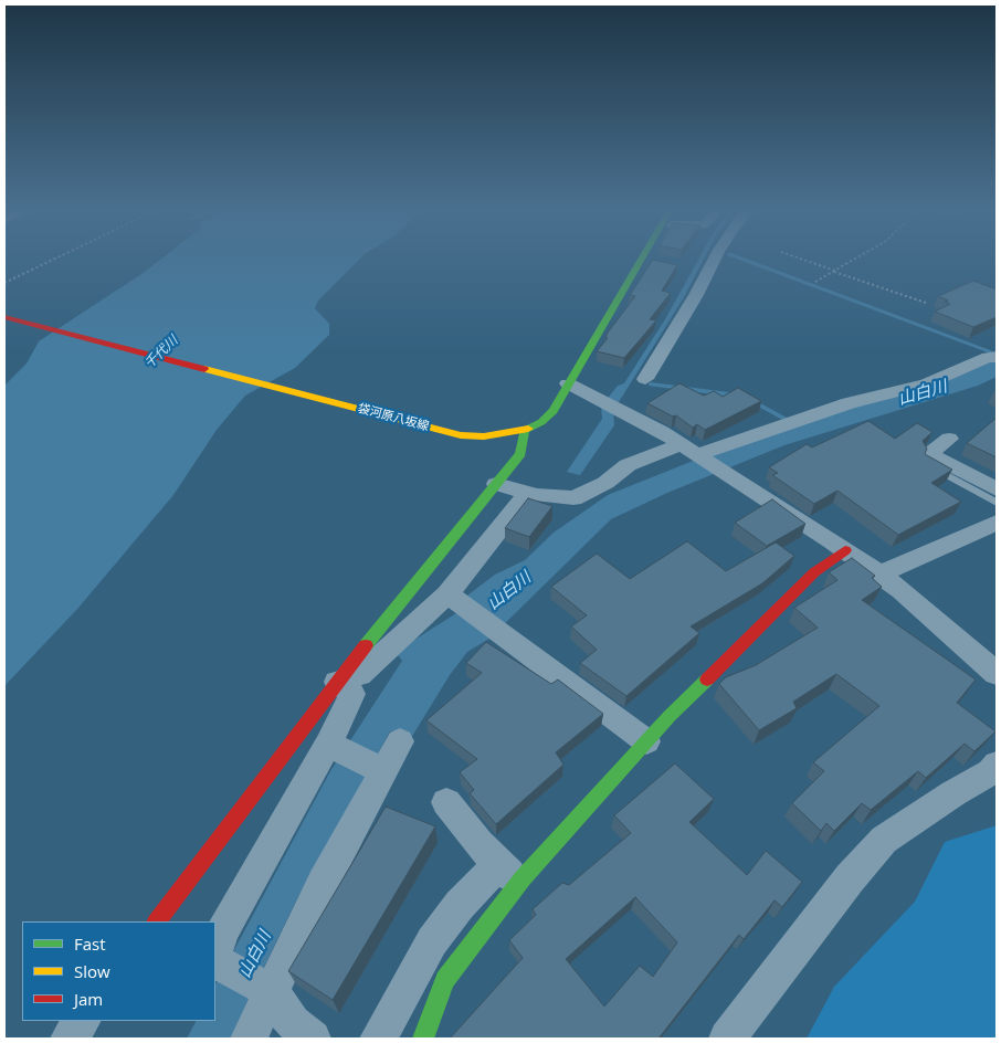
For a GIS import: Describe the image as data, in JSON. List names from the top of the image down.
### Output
{
  "streets": {
    "main road": ["袋河原八坂線"]
  },
  "water": ["千代川", "山白川"],
  "legend": ["Fast", "Slow", "Jam"]
}
